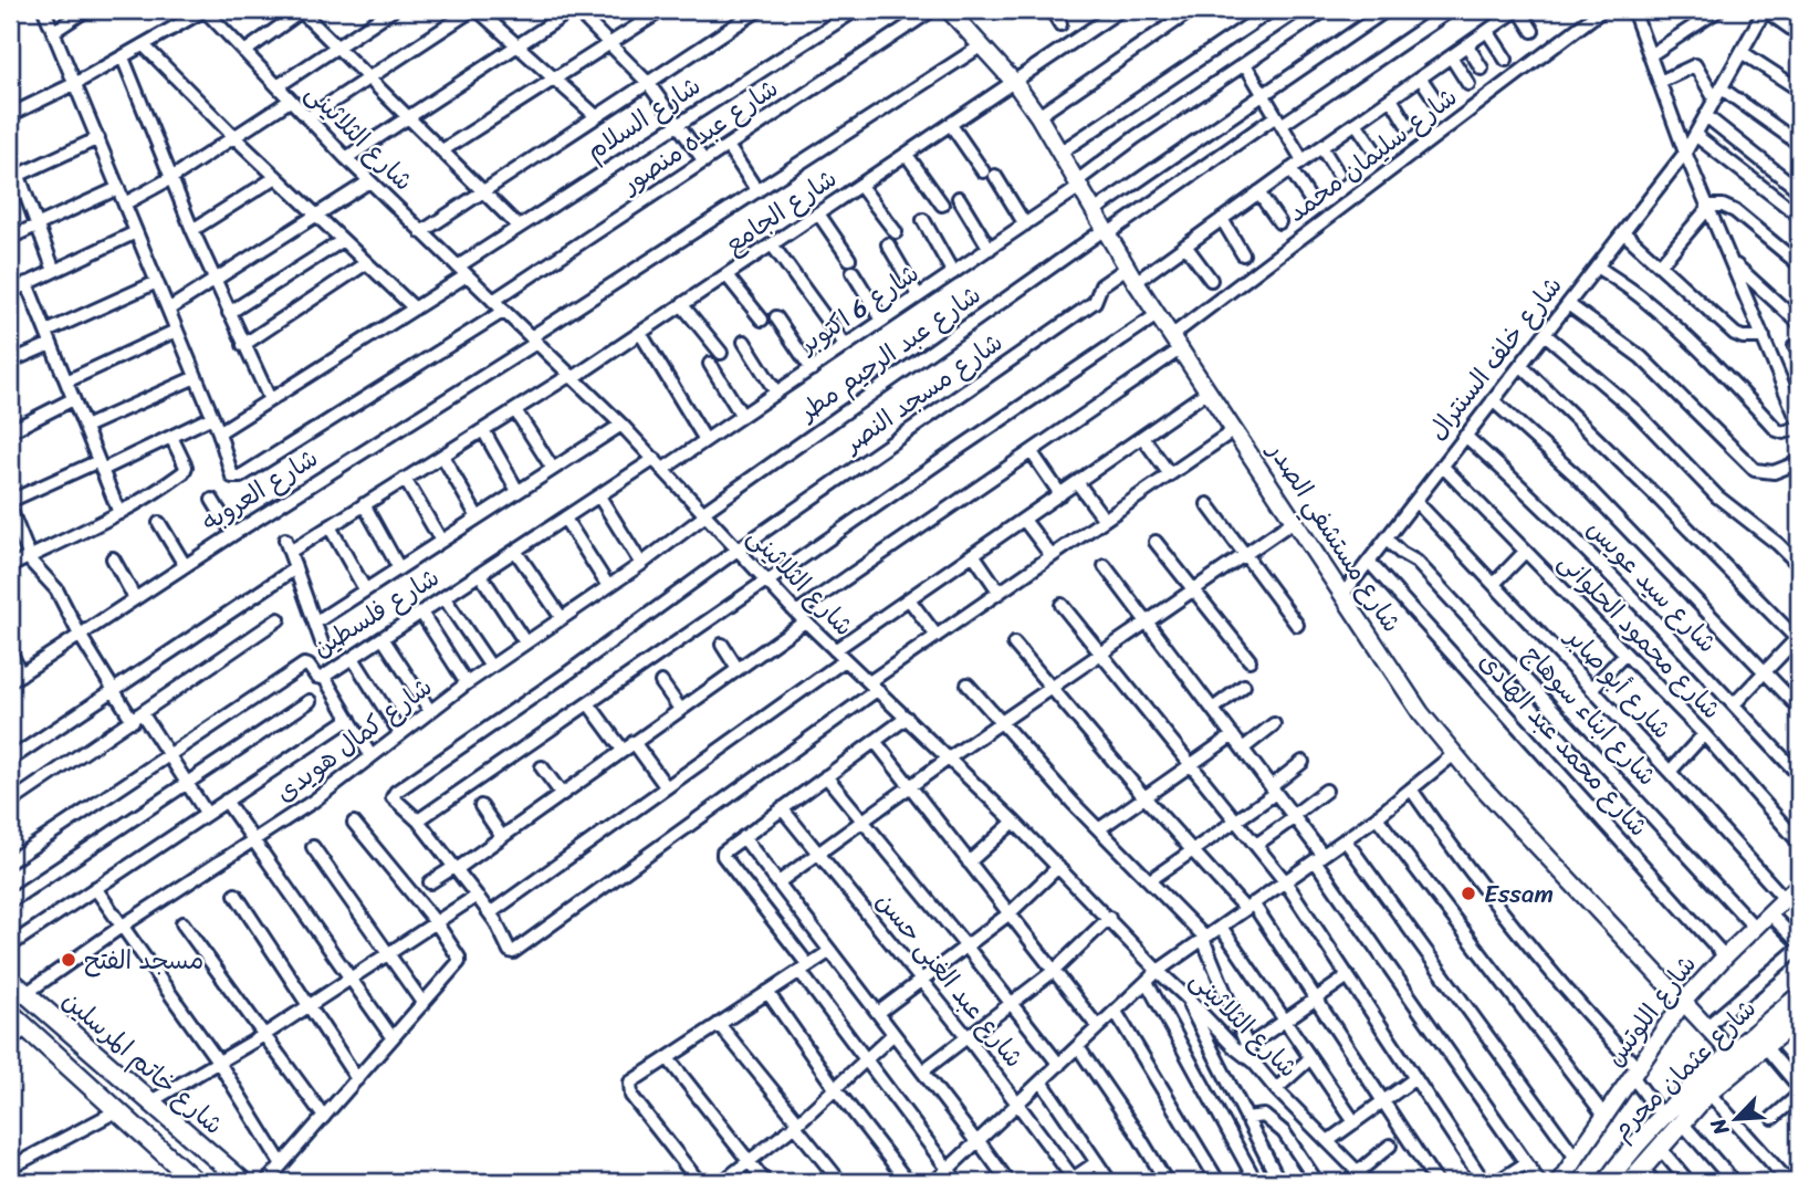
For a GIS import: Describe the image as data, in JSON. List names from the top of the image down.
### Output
{
  "streets": {
    "main road": ["شارع خاتم المرسلين", "شارع عثمان محرم"],
    "street": [
      "شارع السلام",
      "شارع عبده منصور",
      "شارع الثلاثينى",
      "شارع سليمان محمد",
      "شارع الجامع",
      "شارع 6 اكتوبر",
      "شارع عبد الرحيم مطر",
      "شارع خلف السنترال",
      "شارع مسجد النصر",
      "شارع العروبه",
      "شارع مستشفي الصدر",
      "شارع سيد عويس",
      "شارع فلسطين",
      "شارع محمود الحلوانى",
      "شارع أبو صابر",
      "شارع ابناء سوهاج",
      "شارع كمال هويدى",
      "شارع محمد عبد الهادى",
      "شارع عبد الغنى حسن",
      "شارع اللوتس"
    ]
  },
  "crossings": [
    ["شارع السلام", "شارع الثلاثينى"],
    ["شارع عبده منصور", "شارع الثلاثينى"],
    ["شارع الثلاثينى", "شارع سليمان محمد"],
    ["شارع الثلاثينى", "شارع الجامع"],
    ["شارع الثلاثينى", "شارع 6 اكتوبر"],
    ["شارع الثلاثينى", "شارع عبد الرحيم مطر"],
    ["شارع الثلاثينى", "شارع مسجد النصر"],
    ["شارع الثلاثينى", "شارع العروبه"],
    ["شارع الثلاثينى", "شارع فلسطين"],
    ["شارع الثلاثينى", "شارع كمال هويدى"],
    ["شارع سليمان محمد", "شارع مستشفي الصدر"],
    ["شارع الجامع", "شارع مستشفي الصدر"],
    ["شارع 6 اكتوبر", "شارع مستشفي الصدر"],
    ["شارع 6 اكتوبر", "شارع فلسطين"],
    ["شارع عبد الرحيم مطر", "شارع مستشفي الصدر"],
    ["شارع عبد الرحيم مطر", "شارع كمال هويدى"],
    ["شارع خلف السنترال", "شارع مستشفي الصدر"],
    ["شارع خلف السنترال", "شارع سيد عويس"],
    ["شارع خلف السنترال", "شارع محمود الحلوانى"],
    ["شارع خلف السنترال", "شارع أبو صابر"],
    ["شارع خلف السنترال", "شارع ابناء سوهاج"],
    ["شارع خلف السنترال", "شارع محمد عبد الهادى"],
    ["شارع مسجد النصر", "شارع مستشفي الصدر"],
    ["شارع العروبه", "شارع مستشفي الصدر"],
    ["شارع مستشفي الصدر", "شارع اللوتس"],
    ["شارع مستشفي الصدر", "شارع عثمان محرم"],
    ["شارع أبو صابر", "شارع اللوتس"],
    ["شارع ابناء سوهاج", "شارع اللوتس"],
    ["شارع كمال هويدى", "شارع خاتم المرسلين"],
    ["شارع محمد عبد الهادى", "شارع اللوتس"]
  ],
  "places": ["Essam", "مسجد الفتح"],
  "north": "bottom left"
}
